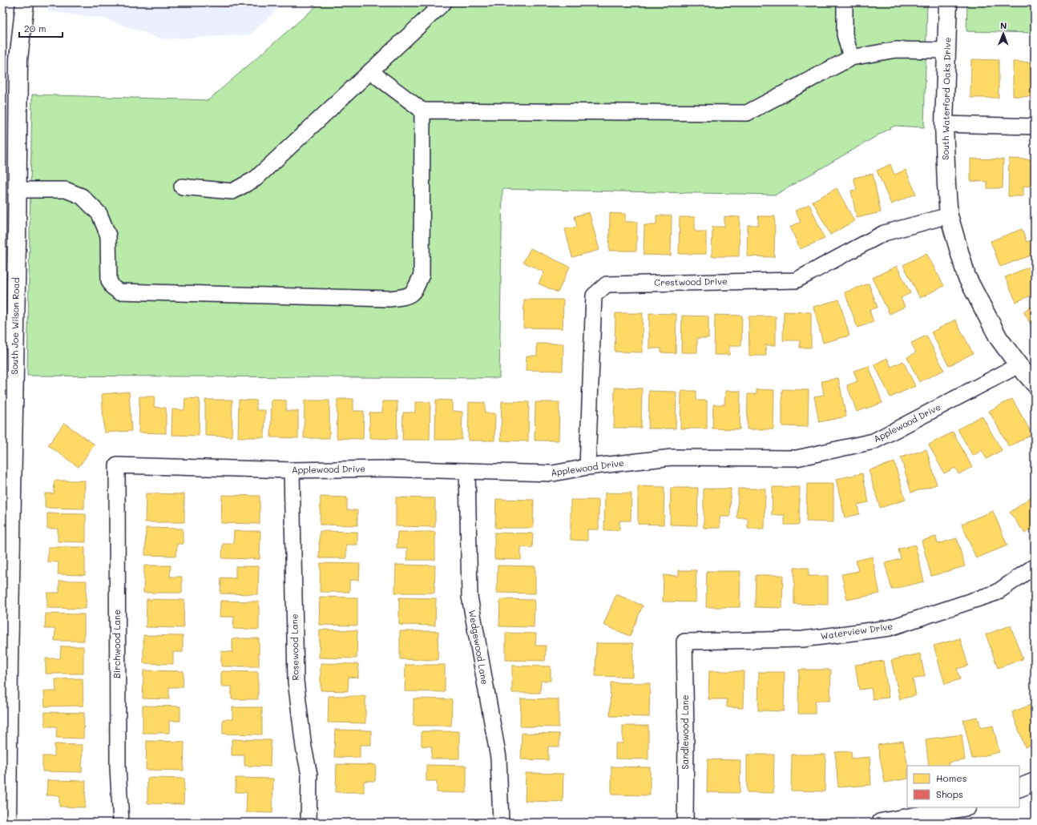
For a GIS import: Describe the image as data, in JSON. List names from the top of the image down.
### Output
{
  "streets": {
    "main road": ["South Waterford Oaks Drive", "South Joe Wilson Road"],
    "street": [
      "Crestwood Drive",
      "Applewood Drive",
      "Waterview Drive",
      "Birchwood Lane",
      "Rosewood Lane",
      "Wedgewood Lane",
      "Sandlewood Lane"
    ]
  },
  "crossings": [
    ["South Waterford Oaks Drive", "Crestwood Drive"],
    ["South Waterford Oaks Drive", "Applewood Drive"],
    ["Crestwood Drive", "Applewood Drive"],
    ["Applewood Drive", "Birchwood Lane"],
    ["Applewood Drive", "Rosewood Lane"],
    ["Applewood Drive", "Wedgewood Lane"],
    ["Waterview Drive", "Sandlewood Lane"]
  ],
  "legend": ["Homes", "Shops"],
  "scale_bar": "20 m",
  "north": "top"
}
